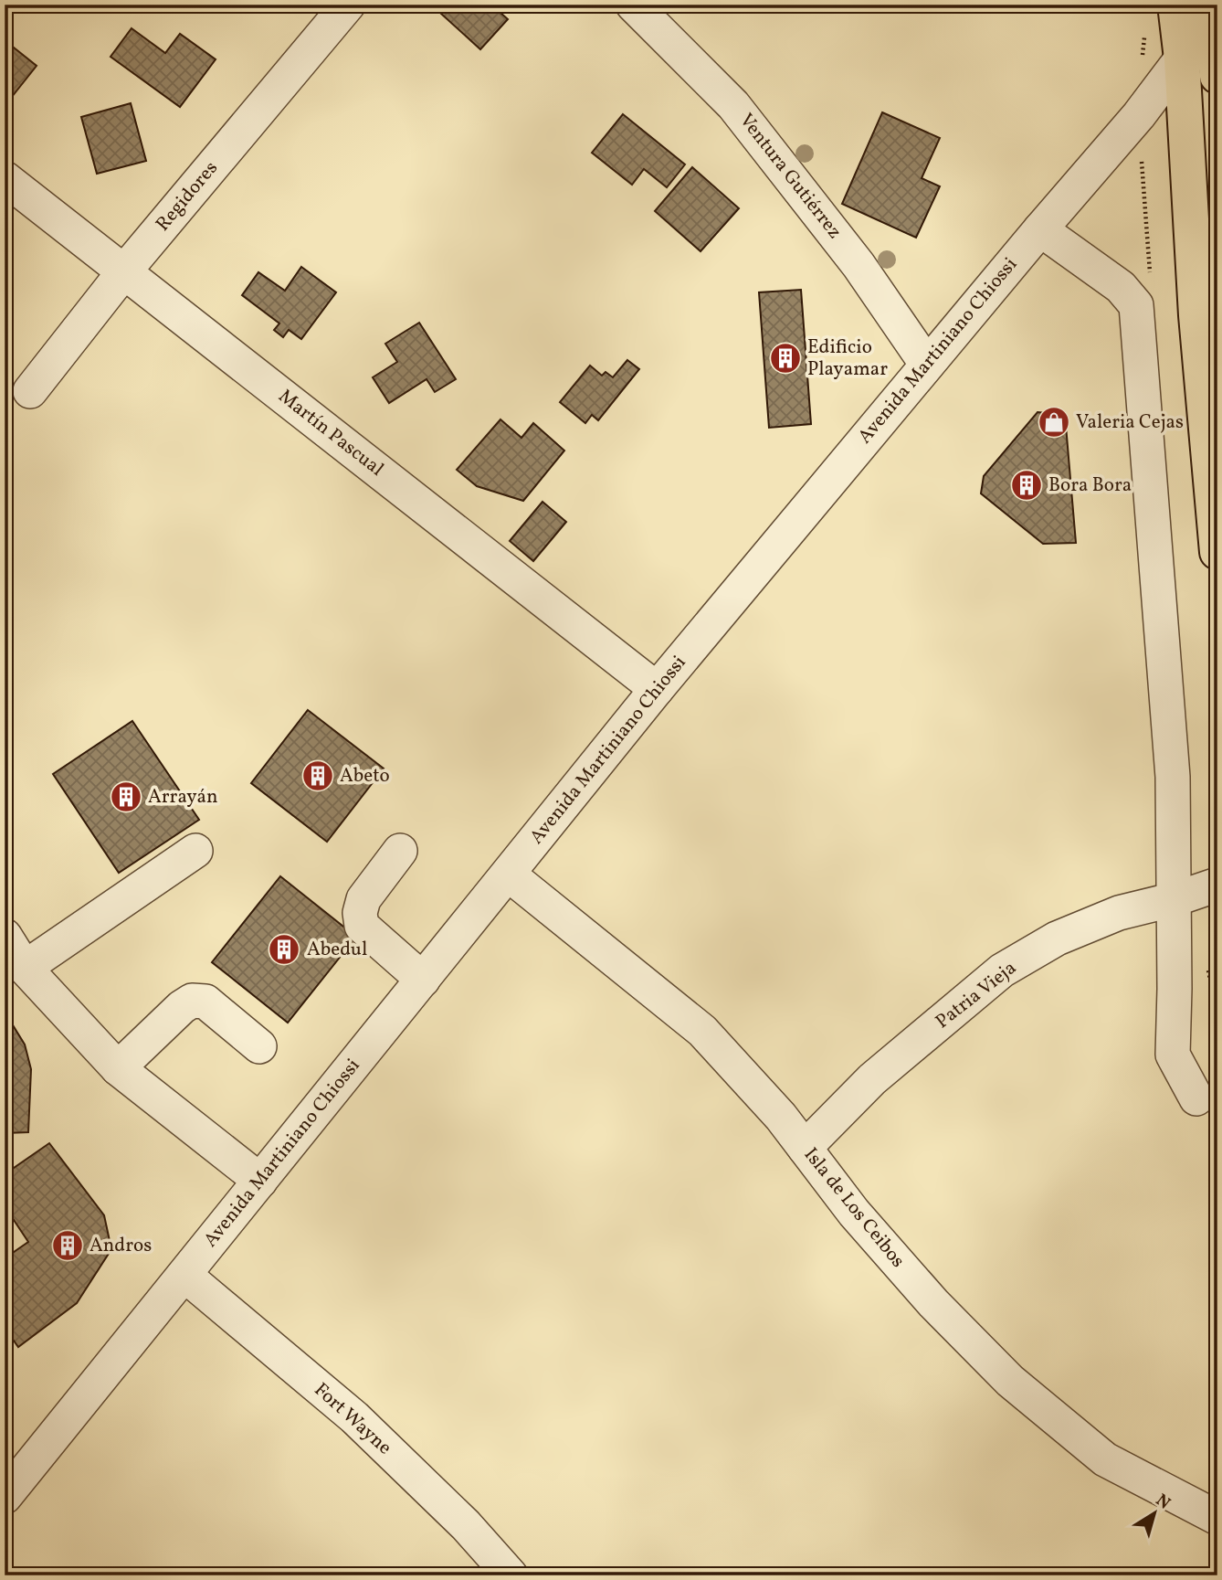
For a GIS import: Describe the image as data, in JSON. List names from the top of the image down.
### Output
{
  "streets": {
    "street": [
      "Ventura Gutiérrez",
      "Regidores",
      "Avenida Martiniano Chiossi",
      "Martín Pascual",
      "Patria Vieja",
      "Isla de Los Ceibos",
      "Fort Wayne"
    ]
  },
  "crossings": [
    ["Ventura Gutiérrez", "Avenida Martiniano Chiossi"],
    ["Regidores", "Martín Pascual"],
    ["Avenida Martiniano Chiossi", "Martín Pascual"],
    ["Avenida Martiniano Chiossi", "Isla de Los Ceibos"],
    ["Avenida Martiniano Chiossi", "Fort Wayne"],
    ["Patria Vieja", "Isla de Los Ceibos"]
  ],
  "places": {
    "building": [
      "Edificio Playamar",
      "Bora Bora",
      "Abeto",
      "Arrayán",
      "Abedul",
      "Andros"
    ],
    "shop": ["Valeria Cejas"]
  },
  "north": "top right"
}
